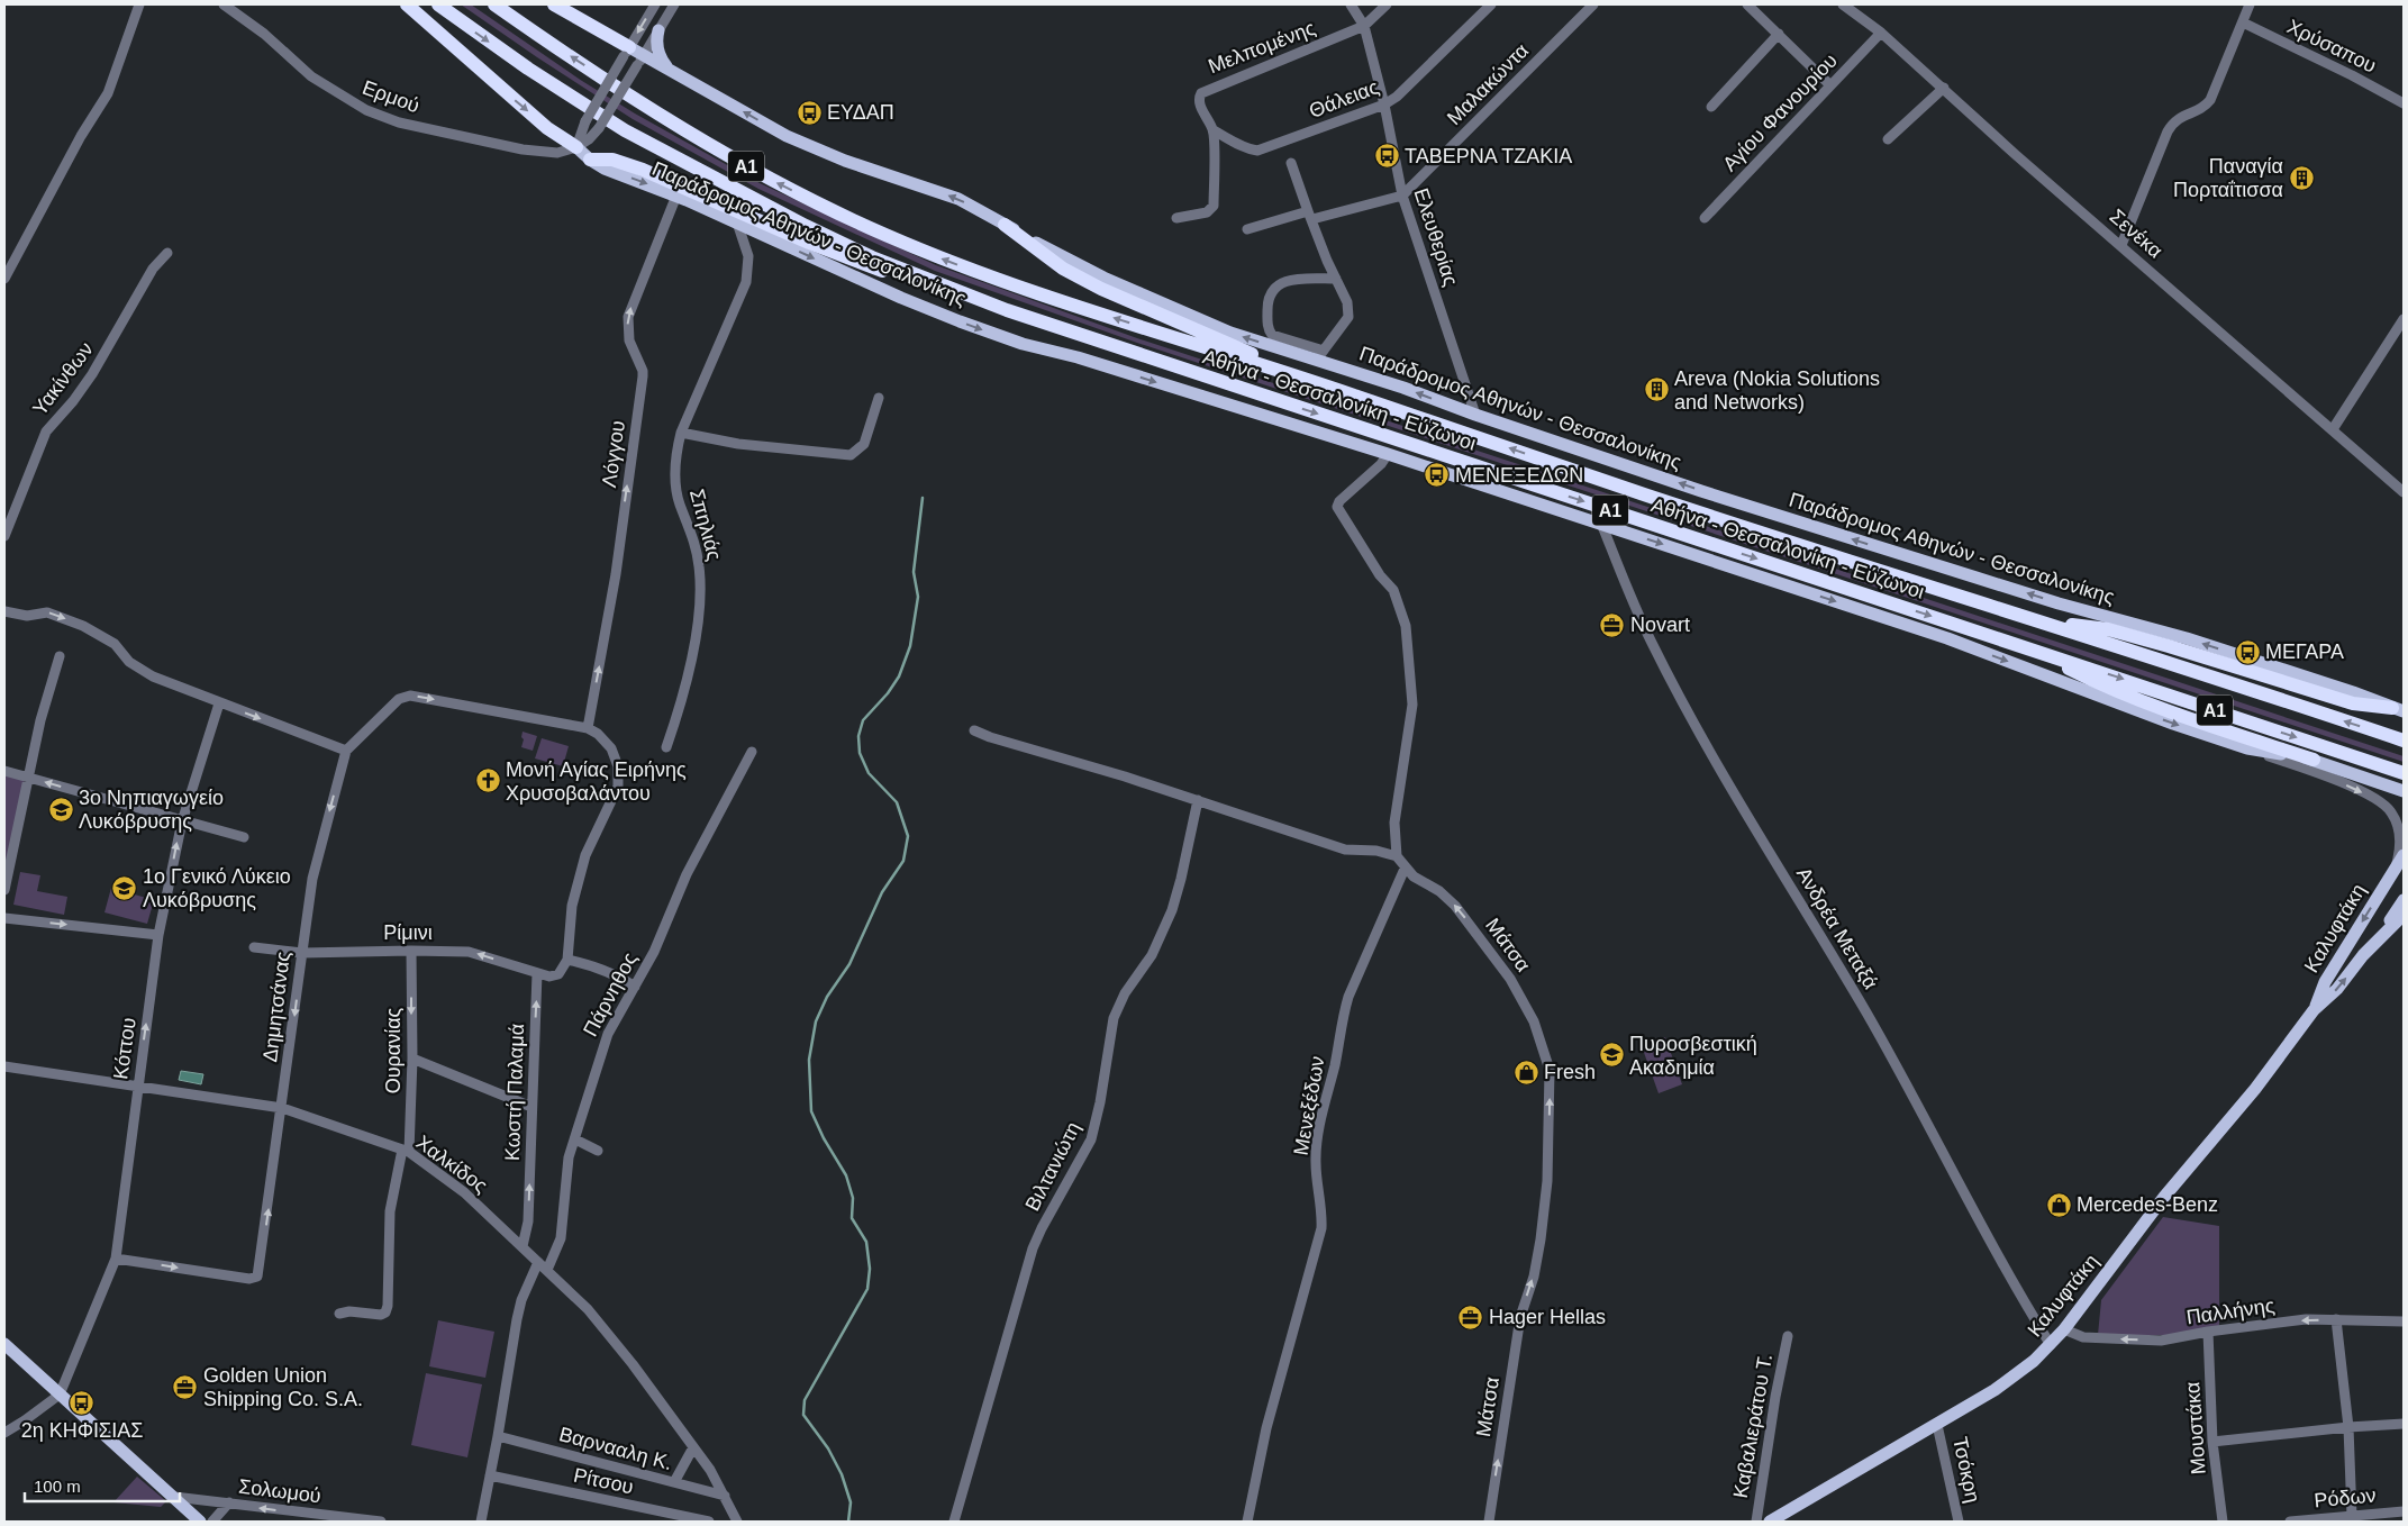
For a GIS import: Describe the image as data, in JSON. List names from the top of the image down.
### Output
{
  "streets": {
    "highway": ["Α1", "Αθήνα - Θεσσαλονίκη - Εύζωνοι"],
    "main road": ["Παράδρομος Αθηνών - Θεσσαλονίκης", "Καλυφτάκη"],
    "street": [
      "Χρύσαπου",
      "Μελπομένης",
      "Μαλακώντα",
      "Ερμού",
      "Θάλειας",
      "Αγίου Φανουρίου",
      "Σενέκα",
      "Ελευθερίας",
      "Υακίνθων",
      "Λόγγου",
      "Σπηλιάς",
      "Ανδρέα Μεταξά",
      "Ρίμινι",
      "Μάτσα",
      "Πάρνηθος",
      "Δημητσάνας",
      "Κόττου",
      "Ουρανίας",
      "Κωστή Παλαμά",
      "Μενεξέδων",
      "Χαλκίδος",
      "Βιλτανιώτη",
      "Παλλήνης",
      "Καβαλιεράτου Τ.",
      "Μουστάκα",
      "Βαρνααλη Κ.",
      "Τσόκρη",
      "Ρίτσου",
      "Σολωμού",
      "Ρόδων"
    ]
  },
  "crossings": [
    ["Μελπομένης", "Θάλειας"],
    ["Μελπομένης", "Ελευθερίας"],
    ["Μαλακώντα", "Ελευθερίας"],
    ["Ερμού", "Παράδρομος Αθηνών - Θεσσαλονίκης"],
    ["Θάλειας", "Ελευθερίας"],
    ["Αγίου Φανουρίου", "Σενέκα"],
    ["Παράδρομος Αθηνών - Θεσσαλονίκης", "Ελευθερίας"],
    ["Παράδρομος Αθηνών - Θεσσαλονίκης", "Λόγγου"],
    ["Παράδρομος Αθηνών - Θεσσαλονίκης", "Σπηλιάς"],
    ["Παράδρομος Αθηνών - Θεσσαλονίκης", "Ανδρέα Μεταξά"],
    ["Ανδρέα Μεταξά", "Καλυφτάκη"],
    ["Καλυφτάκη", "Παλλήνης"],
    ["Καλυφτάκη", "Τσόκρη"],
    ["Ρίμινι", "Δημητσάνας"],
    ["Ρίμινι", "Ουρανίας"],
    ["Ρίμινι", "Κωστή Παλαμά"],
    ["Μάτσα", "Μενεξέδων"],
    ["Πάρνηθος", "Χαλκίδος"],
    ["Δημητσάνας", "Κόττου"],
    ["Δημητσάνας", "Χαλκίδος"],
    ["Κόττου", "Χαλκίδος"],
    ["Ουρανίας", "Χαλκίδος"],
    ["Κωστή Παλαμά", "Χαλκίδος"],
    ["Χαλκίδος", "Βαρνααλη Κ."],
    ["Παλλήνης", "Μουστάκα"]
  ],
  "one_way": [
    "Λόγγου",
    "Ρίμινι",
    "Μάτσα",
    "Κόττου",
    "Κωστή Παλαμά",
    "Παλλήνης",
    "Σολωμού"
  ],
  "places": {
    "bus stop": [
      "ΕΥΔΑΠ",
      "ΤΑΒΕΡΝΑ ΤΖΑΚΙΑ",
      "ΜΕΝΕΞΕΔΩΝ",
      "ΜΕΓΑΡΑ",
      "2η ΚΗΦΙΣΙΑΣ"
    ],
    "building": ["Παναγία Πορταΐτισσα", "Areva (Nokia Solutions and Networks)"],
    "office": ["Novart", "Hager Hellas", "Golden Union Shipping Co. S.A."],
    "church": ["Μονή Αγίας Ειρήνης Χρυσοβαλάντου"],
    "school or university": ["3ο Νηπιαγωγείο Λυκόβρυσης", "1ο Γενικό Λύκειο Λυκόβρυσης", "Πυροσβεστική Ακαδημία"],
    "shop": ["Fresh", "Mercedes-Benz"]
  },
  "scale_bar": "100 m"
}
